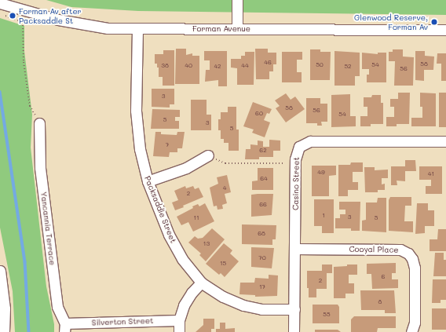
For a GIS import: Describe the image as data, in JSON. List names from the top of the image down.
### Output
{
  "streets": {
    "street": [
      "Forman Avenue",
      "Casino Street",
      "Packsaddle Street",
      "Yancannia Terrace",
      "Cooyal Place",
      "Silverton Street"
    ]
  },
  "crossings": [
    ["Forman Avenue", "Packsaddle Street"],
    ["Casino Street", "Packsaddle Street"],
    ["Casino Street", "Cooyal Place"],
    ["Yancannia Terrace", "Silverton Street"]
  ],
  "places": ["Forman Av after Packsaddle St", "Glenwood Reserve, Forman Av"],
  "house_numbers": [
    "46",
    "58",
    "50",
    "54",
    "38",
    "40",
    "44",
    "42",
    "52",
    "56",
    "3",
    "58",
    "56",
    "60",
    "54",
    "5",
    "3",
    "5",
    "7",
    "62",
    "49",
    "41",
    "64",
    "4",
    "2",
    "66",
    "1",
    "3",
    "11",
    "5",
    "68",
    "13",
    "70",
    "15",
    "6",
    "2",
    "17",
    "8",
    "55"
  ]
}
